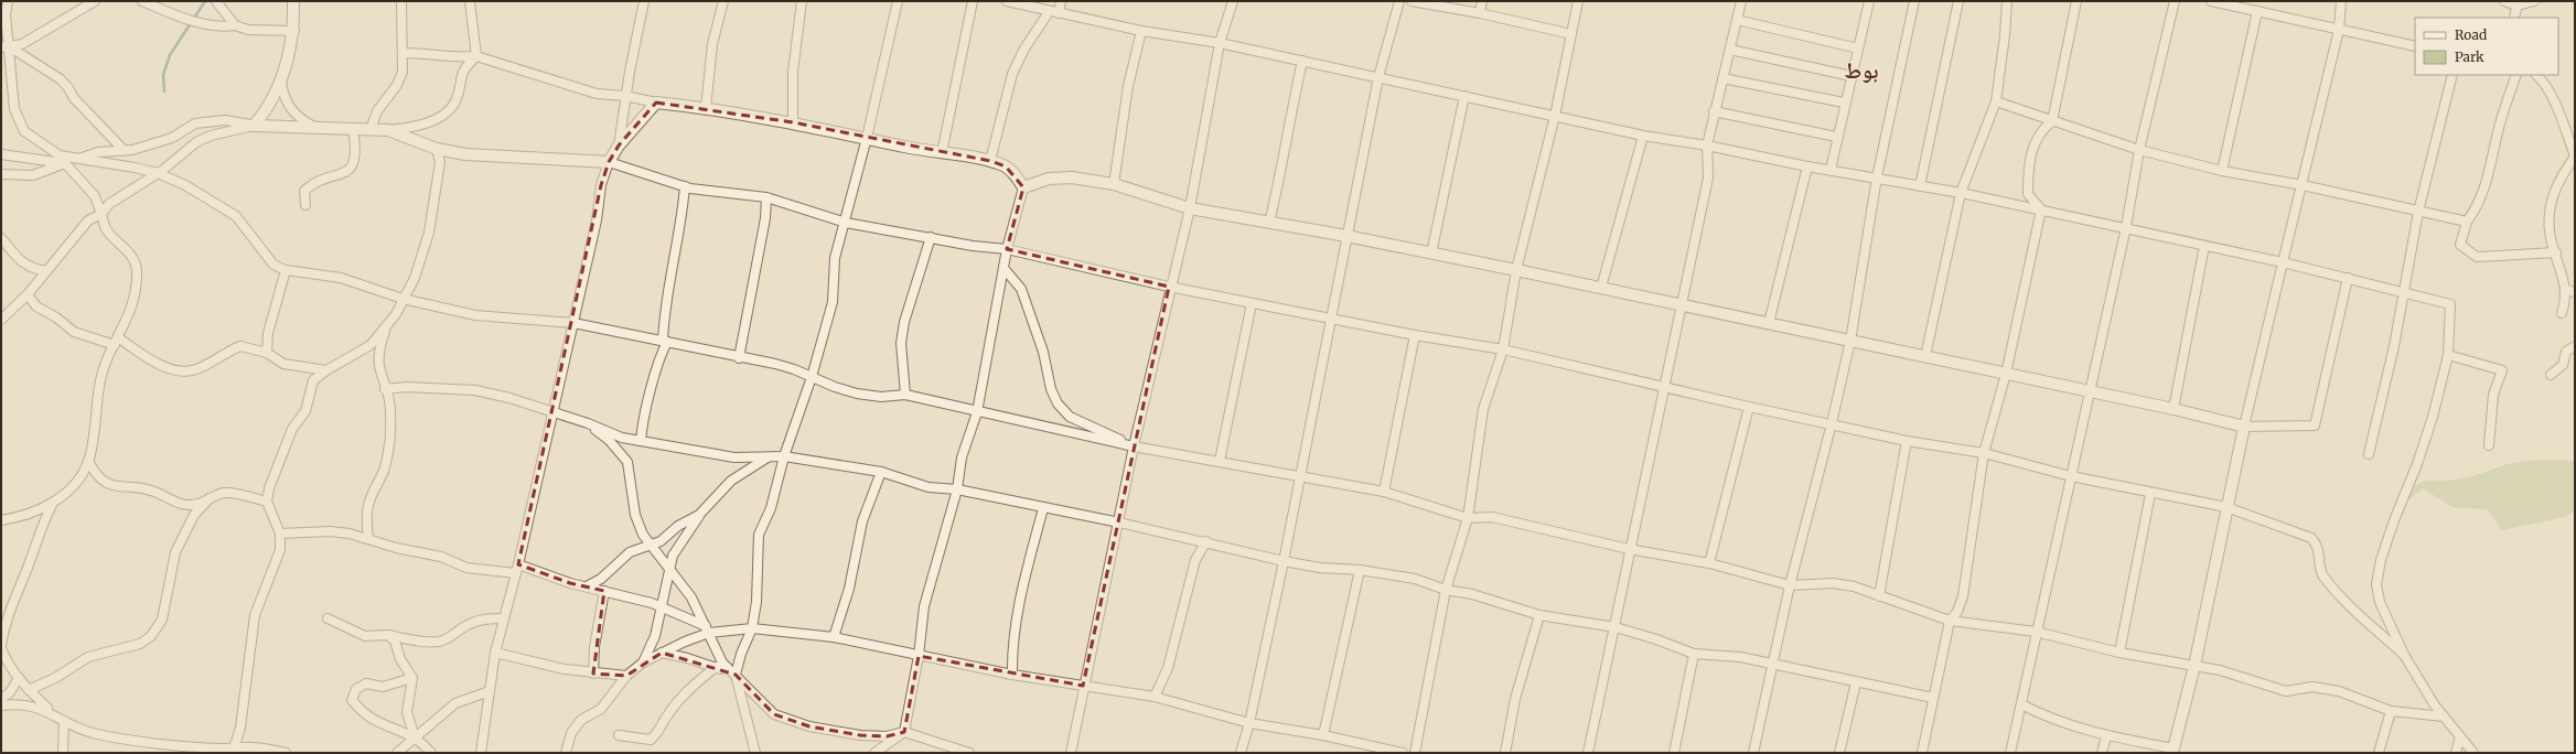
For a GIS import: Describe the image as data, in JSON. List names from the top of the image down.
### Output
{
  "districts": ["بوط"],
  "legend": ["Road", "Park"]
}
